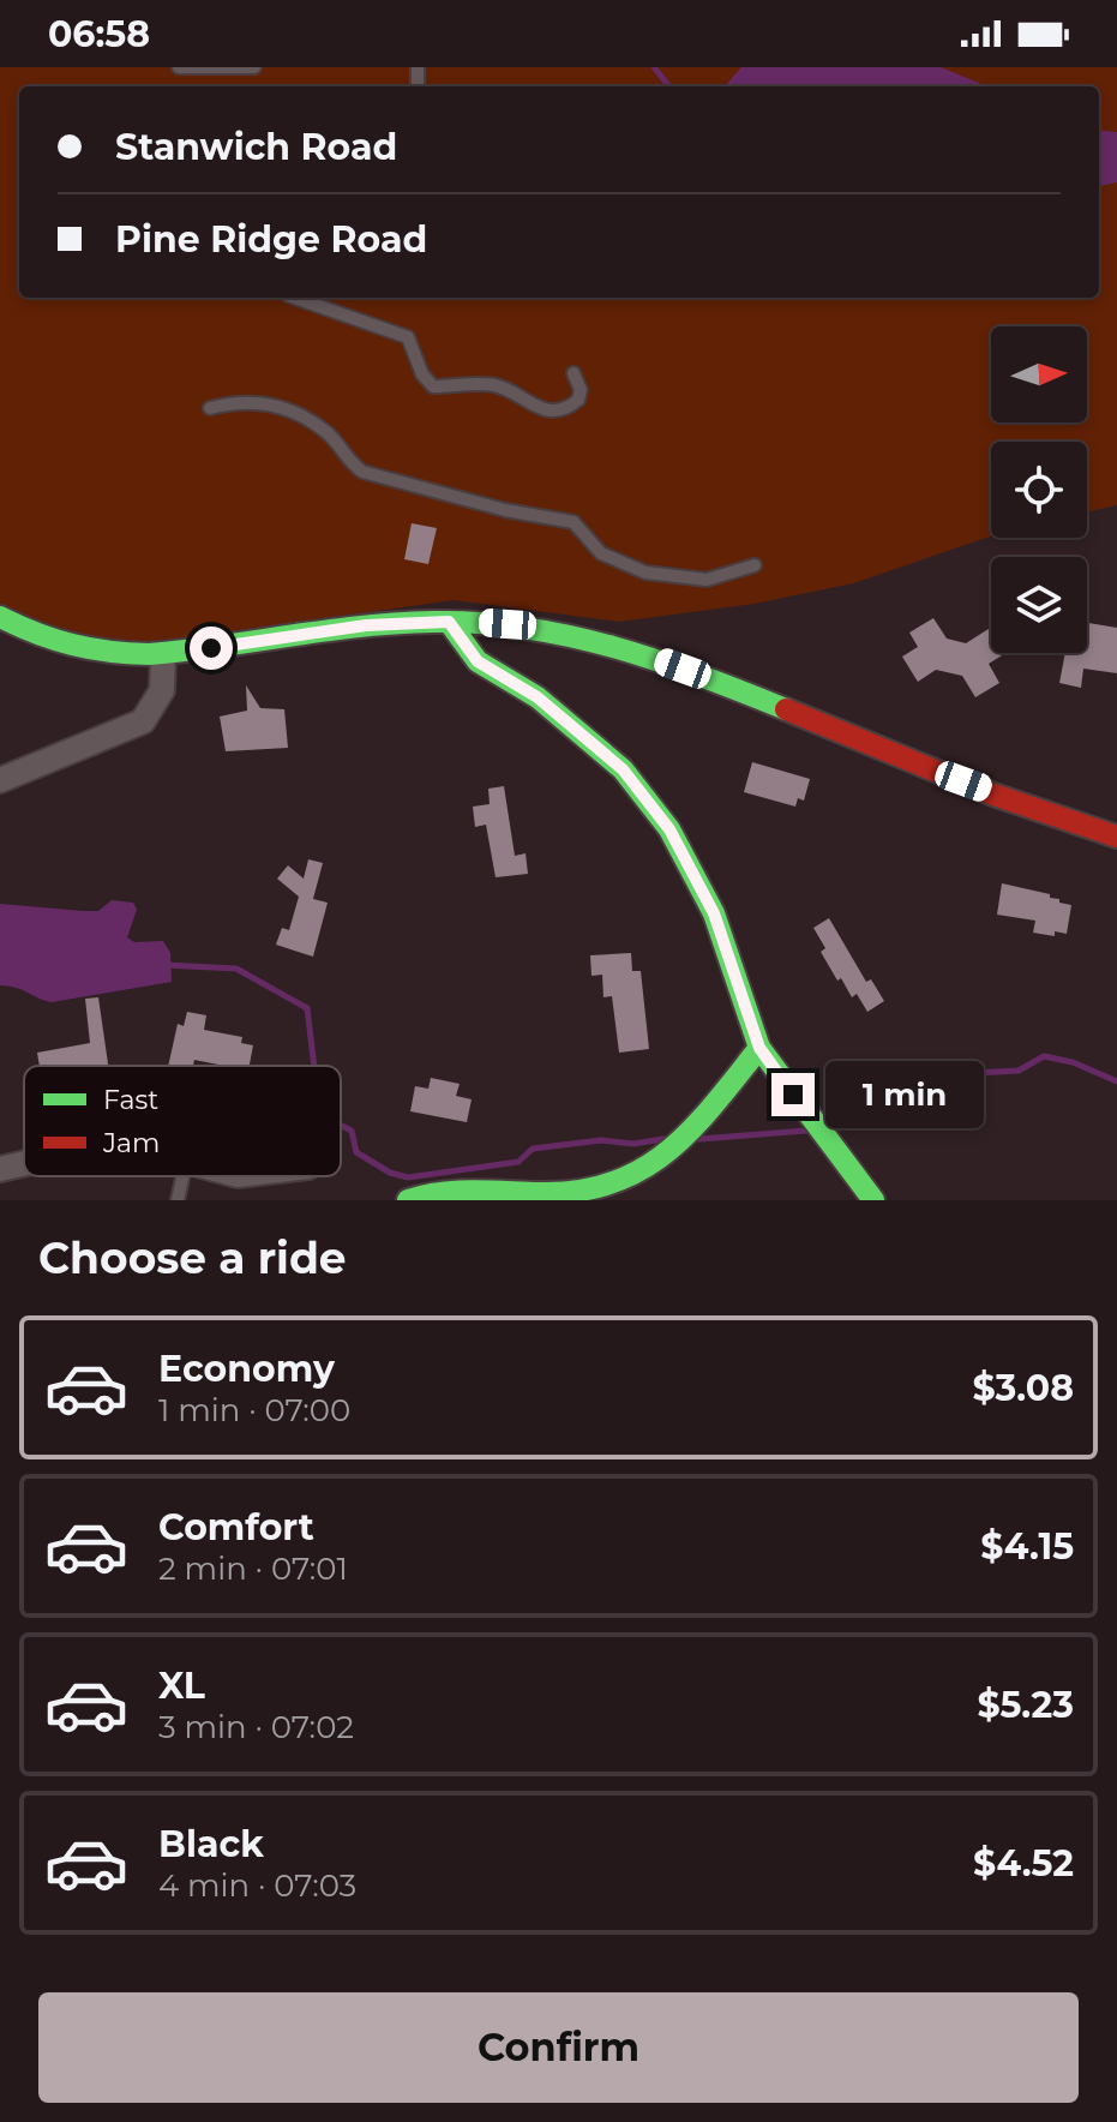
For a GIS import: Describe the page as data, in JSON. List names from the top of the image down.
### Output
{
  "legend": ["Fast", "Jam"],
  "north": "right",
  "page": {
    "status": "06:58",
    "banner": ["Stanwich Road", "Pine Ridge Road"],
    "bubble": "1 min",
    "heading": "Choose a ride",
    "list": [
      {
        "name": "Economy",
        "note": "1 min · 07:00",
        "value": "$3.08"
      },
      {
        "name": "Comfort",
        "note": "2 min · 07:01",
        "value": "$4.15"
      },
      {
        "name": "XL",
        "note": "3 min · 07:02",
        "value": "$5.23"
      },
      {
        "name": "Black",
        "note": "4 min · 07:03",
        "value": "$4.52"
      }
    ],
    "buttons": "Confirm"
  }
}
